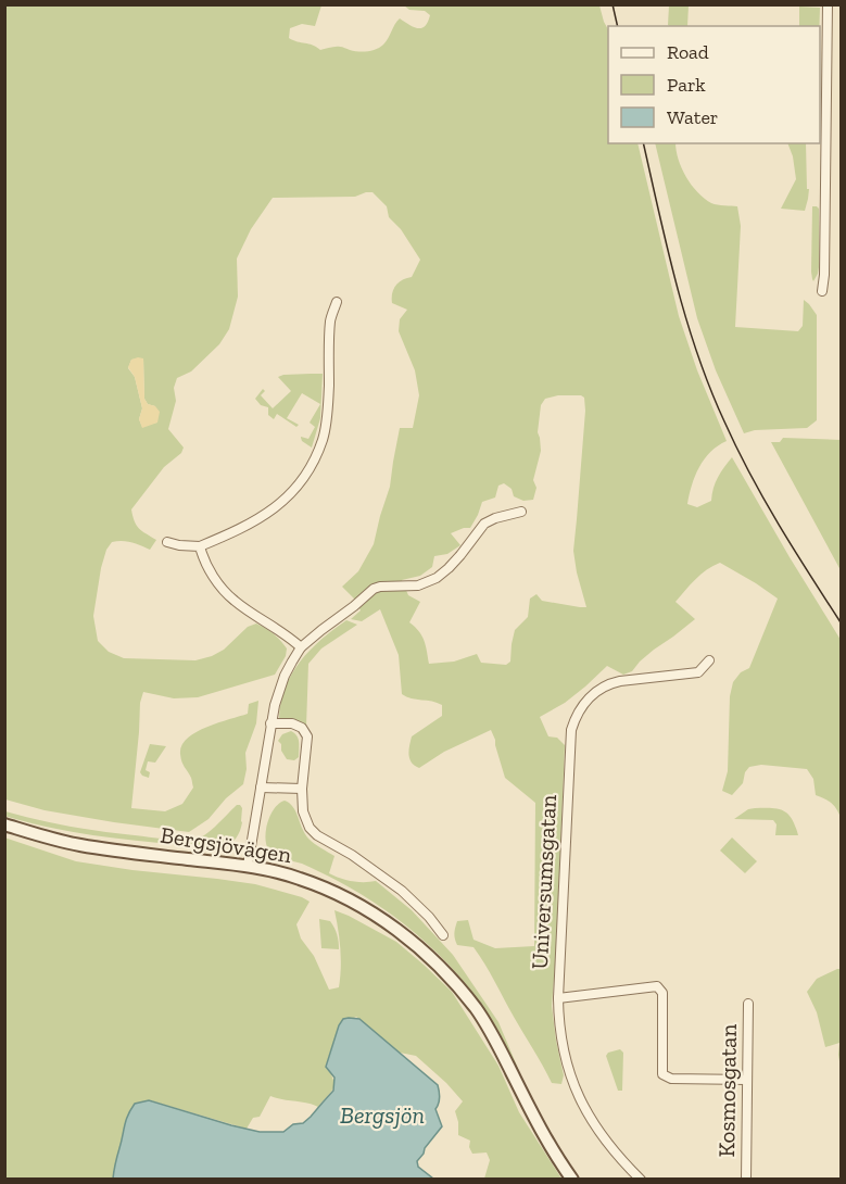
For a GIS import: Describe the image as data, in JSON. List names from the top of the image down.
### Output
{
  "streets": {
    "street": ["Bergsjövägen", "Universumsgatan", "Kosmosgatan"]
  },
  "water": ["Bergsjön"],
  "legend": ["Road", "Park", "Water"]
}
